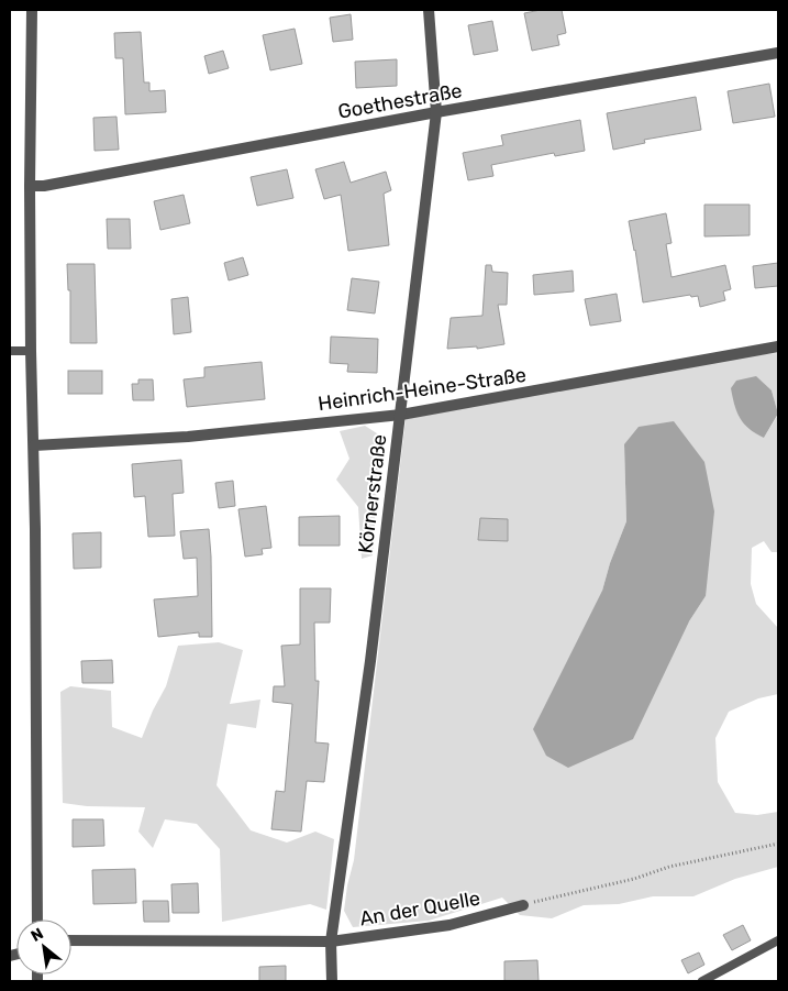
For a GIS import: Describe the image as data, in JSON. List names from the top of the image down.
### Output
{
  "streets": {
    "street": [
      "Goethestraße",
      "Heinrich-Heine-Straße",
      "Körnerstraße",
      "An der Quelle"
    ]
  },
  "crossings": [
    ["Goethestraße", "Körnerstraße"],
    ["Heinrich-Heine-Straße", "Körnerstraße"],
    ["Körnerstraße", "An der Quelle"]
  ],
  "north": "top left"
}
